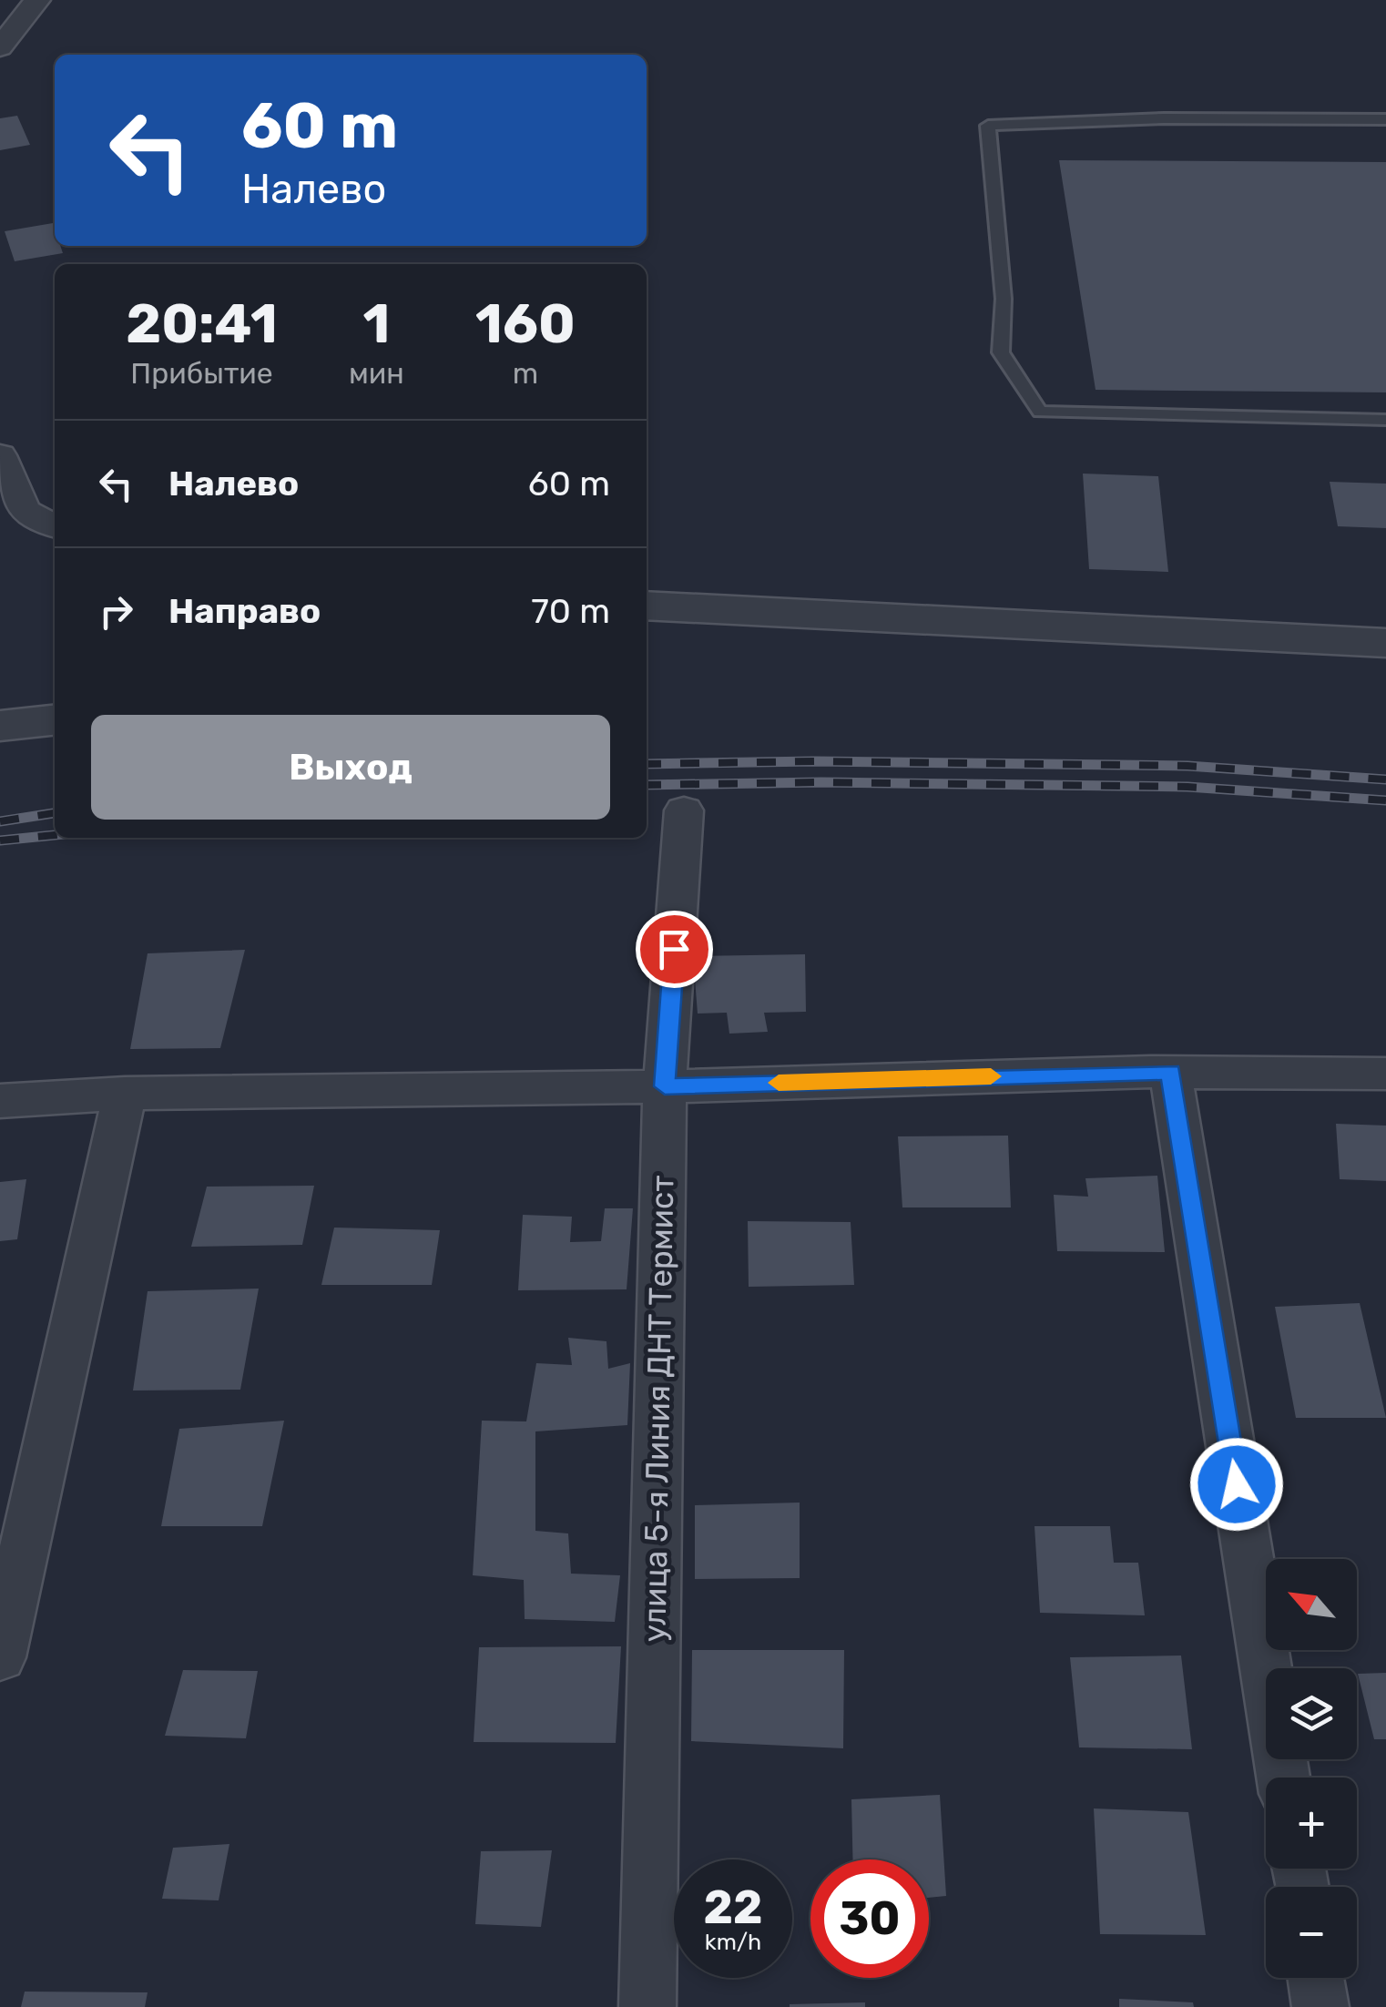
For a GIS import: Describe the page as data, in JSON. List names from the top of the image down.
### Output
{
  "streets": {
    "street": ["улица 5-я Линия ДНТ Термист"]
  },
  "north": "top left",
  "page": {
    "turn": ["60 m", "Налево"],
    "eta": [
      "20:41",
      "Прибытие",
      "1",
      "мин",
      "160",
      "m"
    ],
    "list": [
      {
        "name": "Налево",
        "value": "60 m"
      },
      {
        "name": "Направо",
        "value": "70 m"
      }
    ],
    "buttons": "Выход",
    "map_buttons": ["+", "−"],
    "speed": "22 km/h",
    "limit": "30"
  }
}
